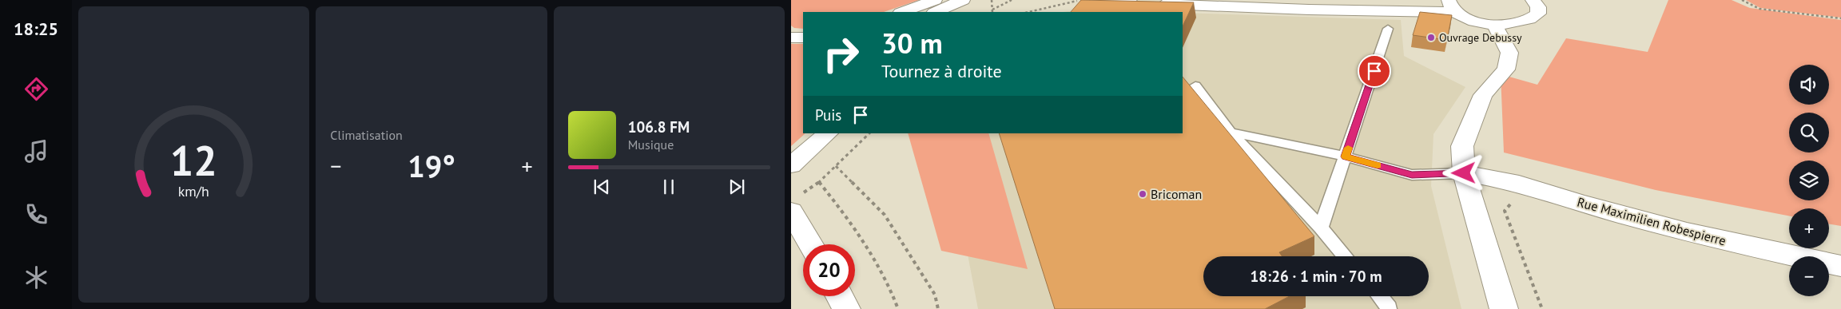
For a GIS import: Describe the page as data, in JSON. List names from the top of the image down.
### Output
{
  "streets": {
    "street": ["Rue Maximilien Robespierre"]
  },
  "places": ["Ouvrage Debussy", "Bricoman"],
  "page": {
    "tabs": "18:25",
    "tile": "Climatisation",
    "turn": ["30 m", "Tournez à droite"],
    "map_buttons": ["+", "−"],
    "then": "Puis",
    "song": ["106.8 FM", "Musique"],
    "heat": ["−", "19°", "+"],
    "limit": "20",
    "trip": "18:26 · 1 min · 70 m",
    "gauge": ["12", "km/h"]
  }
}
